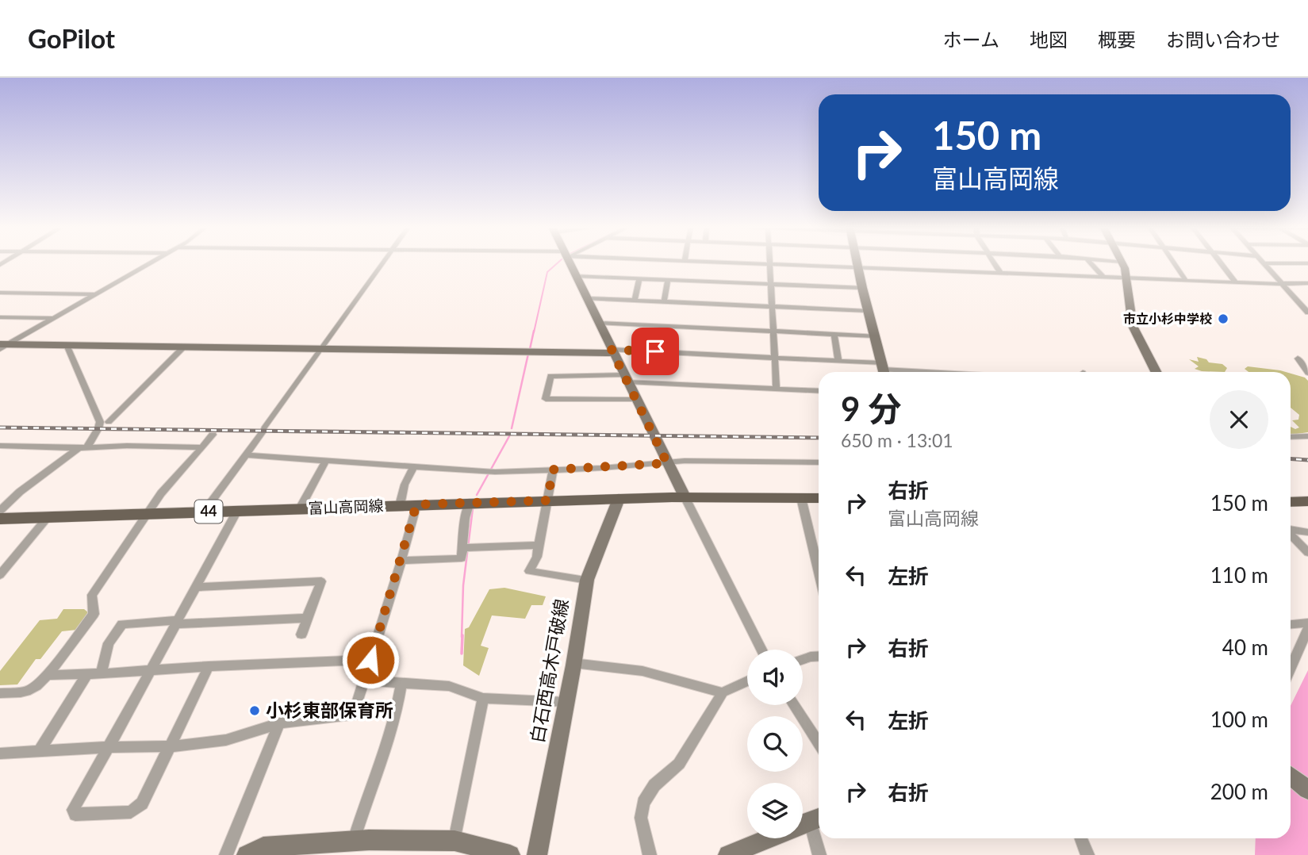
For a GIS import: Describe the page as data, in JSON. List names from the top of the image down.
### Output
{
  "streets": {
    "main road": ["富山高岡線", "44"],
    "street": ["白石西高木戸破線"]
  },
  "crossings": [
    ["富山高岡線", "白石西高木戸破線"]
  ],
  "places": ["市立小杉中学校", "小杉東部保育所"],
  "page": {
    "header": "GoPilot",
    "nav": [
      "ホーム",
      "地図",
      "概要",
      "お問い合わせ"
    ],
    "turn": ["150 m", "富山高岡線"],
    "heading": ["9 分", "650 m · 13:01"],
    "list": [
      {
        "name": "右折",
        "note": "富山高岡線",
        "value": "150 m"
      },
      {
        "name": "左折",
        "value": "110 m"
      },
      {
        "name": "右折",
        "value": "40 m"
      },
      {
        "name": "左折",
        "value": "100 m"
      },
      {
        "name": "右折",
        "value": "200 m"
      }
    ]
  }
}
